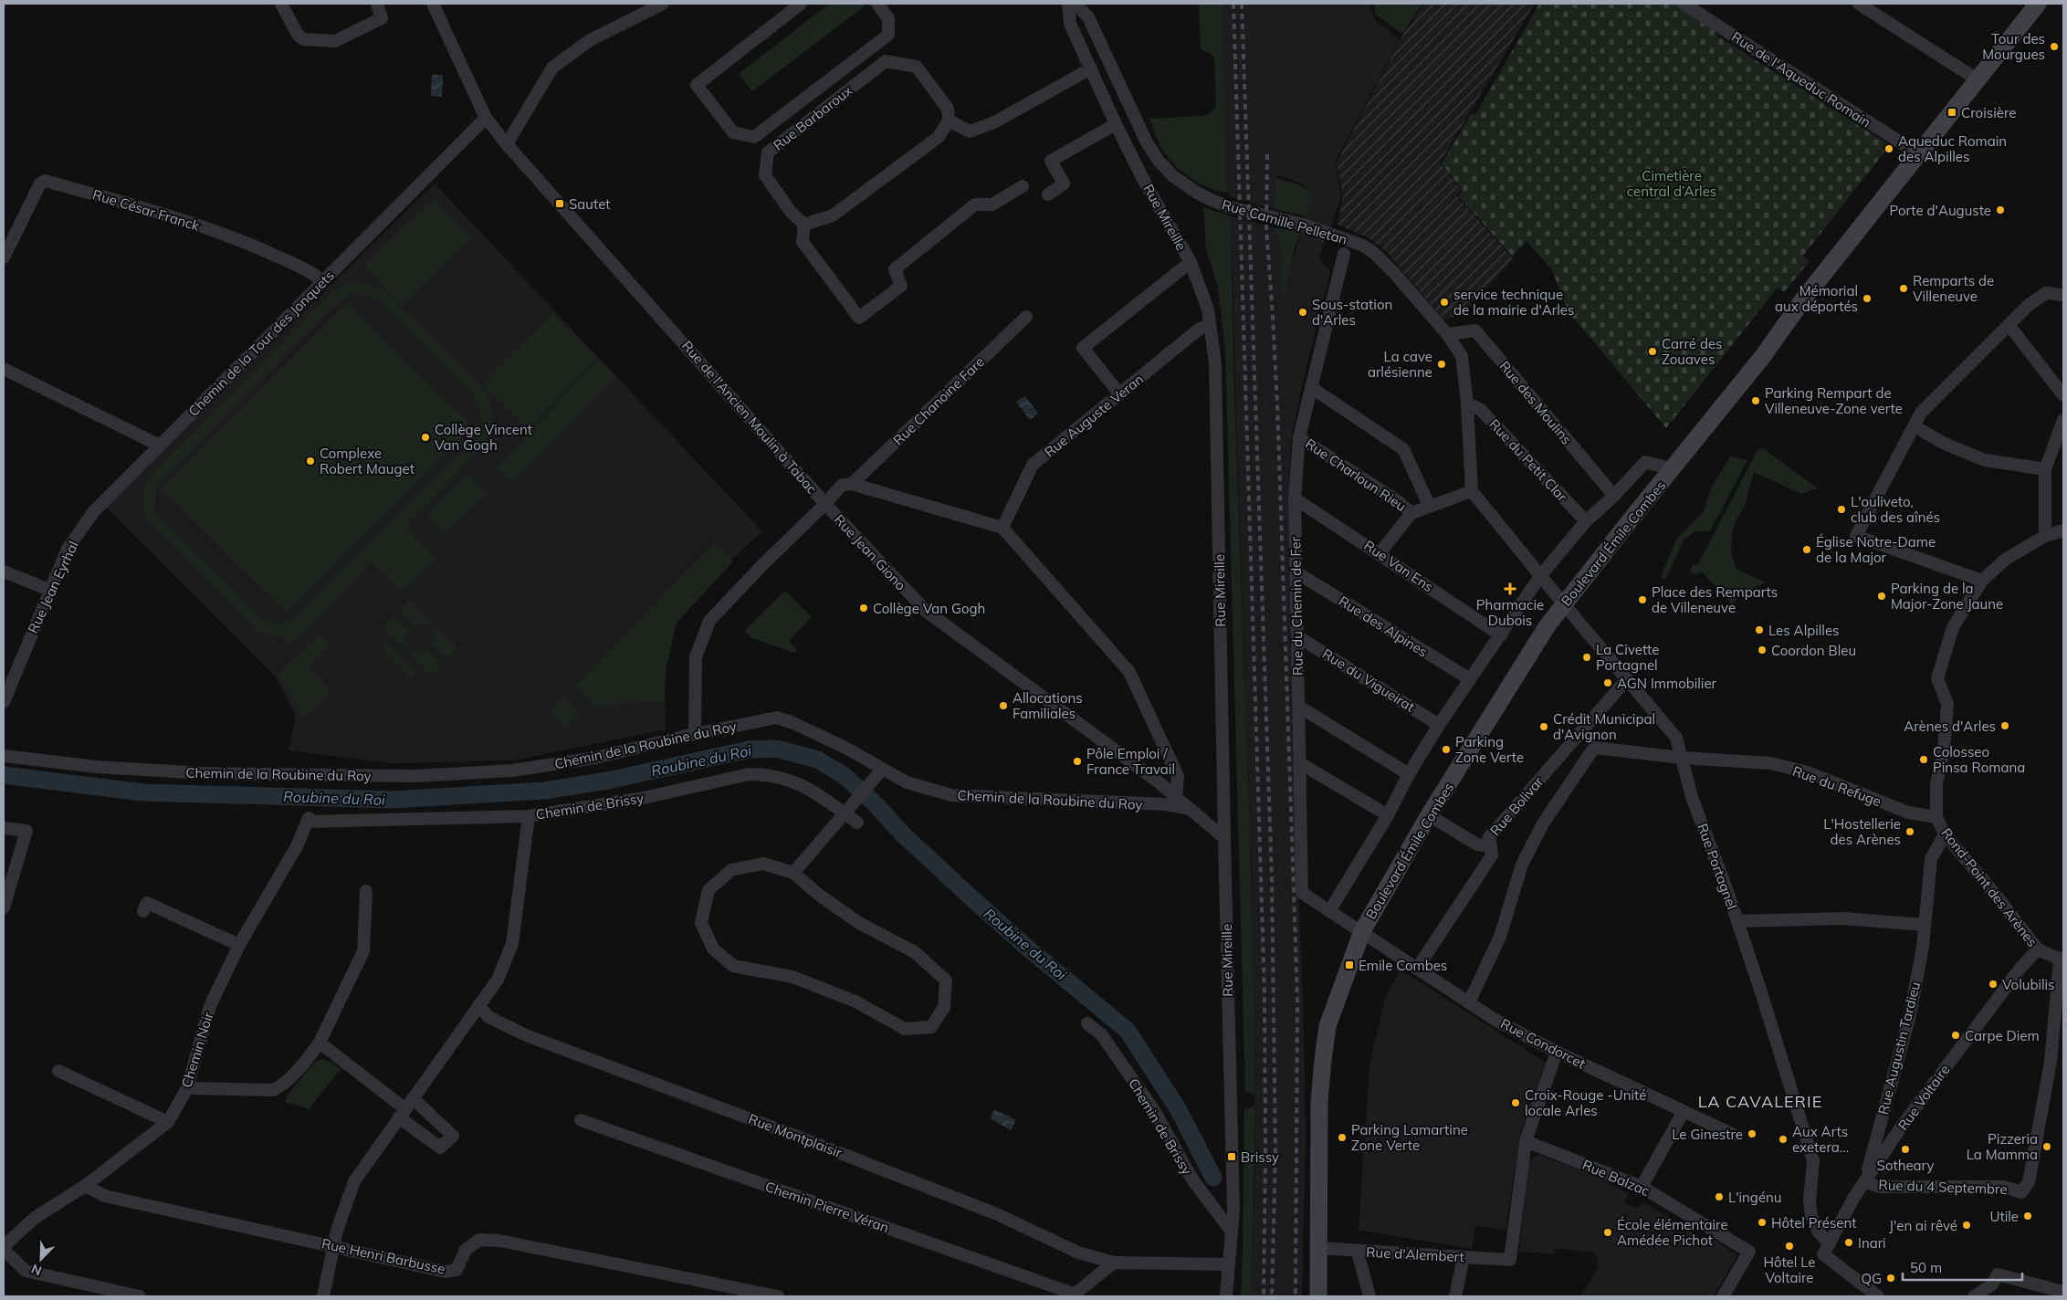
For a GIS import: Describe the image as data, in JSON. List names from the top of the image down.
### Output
{
  "streets": {
    "main road": ["Boulevard Émile Combes"],
    "street": [
      "Rue de l'Aqueduc Romain",
      "Rue Barbaroux",
      "Rue César Franck",
      "Rue Mireille",
      "Rue Camille Pelletan",
      "Chemin de la Tour des Jonquets",
      "Rue Chanoine Fare",
      "Rue des Moulins",
      "Rue Auguste Veran",
      "Rue de l'Ancien Moulin à Tabac",
      "Rue du Petit Clar",
      "Rue Charloun Rieu",
      "Rue Jean Giono",
      "Rue Van Ens",
      "Rue Jean Eyrhal",
      "Rue du Chemin de Fer",
      "Rue des Alpines",
      "Rue du Vigueirat",
      "Chemin de la Roubine du Roy",
      "Rue du Refuge",
      "Chemin de Brissy",
      "Rue Bolivar",
      "Rue Portagnel",
      "Rond-Point des Arènes",
      "Rue Condorcet",
      "Rue Augustin Tardieu",
      "Chemin Noir",
      "Rue Voltaire",
      "Rue Montplaisir",
      "Rue Balzac",
      "Rue du 4 Septembre",
      "Chemin Pierre Véran",
      "Rue d'Alembert",
      "Rue Henri Barbusse"
    ]
  },
  "crossings": [
    ["Rue de l'Aqueduc Romain", "Boulevard Émile Combes"],
    ["Rue César Franck", "Chemin de la Tour des Jonquets"],
    ["Rue Mireille", "Rue Auguste Veran"],
    ["Rue Mireille", "Rue Jean Giono"],
    ["Rue Mireille", "Chemin de Brissy"],
    ["Rue Mireille", "Rue Montplaisir"],
    ["Rue Camille Pelletan", "Rue des Moulins"],
    ["Rue Camille Pelletan", "Rue du Petit Clar"],
    ["Chemin de la Tour des Jonquets", "Rue de l'Ancien Moulin à Tabac"],
    ["Chemin de la Tour des Jonquets", "Rue Jean Eyrhal"],
    ["Rue Chanoine Fare", "Rue de l'Ancien Moulin à Tabac"],
    ["Rue des Moulins", "Boulevard Émile Combes"],
    ["Rue de l'Ancien Moulin à Tabac", "Rue Jean Giono"],
    ["Rue du Petit Clar", "Boulevard Émile Combes"],
    ["Rue Charloun Rieu", "Rue du Chemin de Fer"],
    ["Boulevard Émile Combes", "Rue Van Ens"],
    ["Boulevard Émile Combes", "Rue du Chemin de Fer"],
    ["Boulevard Émile Combes", "Rue des Alpines"],
    ["Boulevard Émile Combes", "Rue du Vigueirat"],
    ["Boulevard Émile Combes", "Rue Portagnel"],
    ["Boulevard Émile Combes", "Rue Condorcet"],
    ["Boulevard Émile Combes", "Rue d'Alembert"],
    ["Rue Jean Giono", "Chemin de la Roubine du Roy"],
    ["Rue Van Ens", "Rue du Chemin de Fer"],
    ["Rue du Chemin de Fer", "Rue des Alpines"],
    ["Rue du Chemin de Fer", "Rue du Vigueirat"],
    ["Rue du Chemin de Fer", "Rue Condorcet"],
    ["Rue du Refuge", "Rue Portagnel"],
    ["Rue du Refuge", "Rond-Point des Arènes"],
    ["Rue du Refuge", "Rue Condorcet"],
    ["Chemin de Brissy", "Chemin Noir"],
    ["Rue Bolivar", "Rue Portagnel"],
    ["Rue Bolivar", "Rue Condorcet"],
    ["Rue Portagnel", "Rue Voltaire"],
    ["Rond-Point des Arènes", "Rue Augustin Tardieu"],
    ["Rond-Point des Arènes", "Rue Voltaire"],
    ["Rond-Point des Arènes", "Rue du 4 Septembre"],
    ["Rue Augustin Tardieu", "Rue Voltaire"],
    ["Rue Augustin Tardieu", "Rue du 4 Septembre"],
    ["Chemin Noir", "Rue Henri Barbusse"],
    ["Rue Voltaire", "Rue du 4 Septembre"],
    ["Rue Balzac", "Rue d'Alembert"]
  ],
  "districts": ["LA CAVALERIE"],
  "water": ["Roubine du Roi"],
  "parks": ["Cimetière central d’Arles"],
  "places": {
    "other": [
      "Tour des Mourgues",
      "Aqueduc Romain des Alpilles",
      "Porte d'Auguste",
      "Remparts de Villeneuve",
      "Mémorial aux déportés",
      "service technique de la mairie d'Arles",
      "Sous-station d'Arles",
      "Carré des Zouaves",
      "La cave arlésienne",
      "Parking Rempart de Villeneuve-Zone verte",
      "Collège Vincent Van Gogh",
      "Complexe Robert Mauget",
      "L'ouliveto, club des aînés",
      "Église Notre-Dame de la Major",
      "Parking de la Major-Zone Jaune",
      "Place des Remparts de Villeneuve",
      "Collège Van Gogh",
      "Les Alpilles",
      "Coordon Bleu",
      "La Civette Portagnel",
      "AGN Immobilier",
      "Allocations Familiales",
      "Arènes d'Arles",
      "Crédit Municipal d'Avignon",
      "Parking Zone Verte",
      "Colosseo Pinsa Romana",
      "Pôle Emploi / France Travail",
      "L'Hostellerie des Arènes",
      "Volubilis",
      "Carpe Diem",
      "Croix-Rouge -Unité locale Arles",
      "Le Ginestre",
      "Parking Lamartine Zone Verte",
      "Aux Arts exetera...",
      "Pizzeria La Mamma",
      "Sotheary",
      "L'ingénu",
      "Utile",
      "Hôtel Présent",
      "J'en ai rêvé",
      "École élémentaire Amédée Pichot",
      "Inari",
      "Hôtel Le Voltaire",
      "QG"
    ],
    "transit": [
      "Croisière",
      "Sautet",
      "Emile Combes",
      "Brissy"
    ],
    "health": ["Pharmacie Dubois"]
  },
  "scale_bar": "50 m",
  "north": "bottom left"
}
